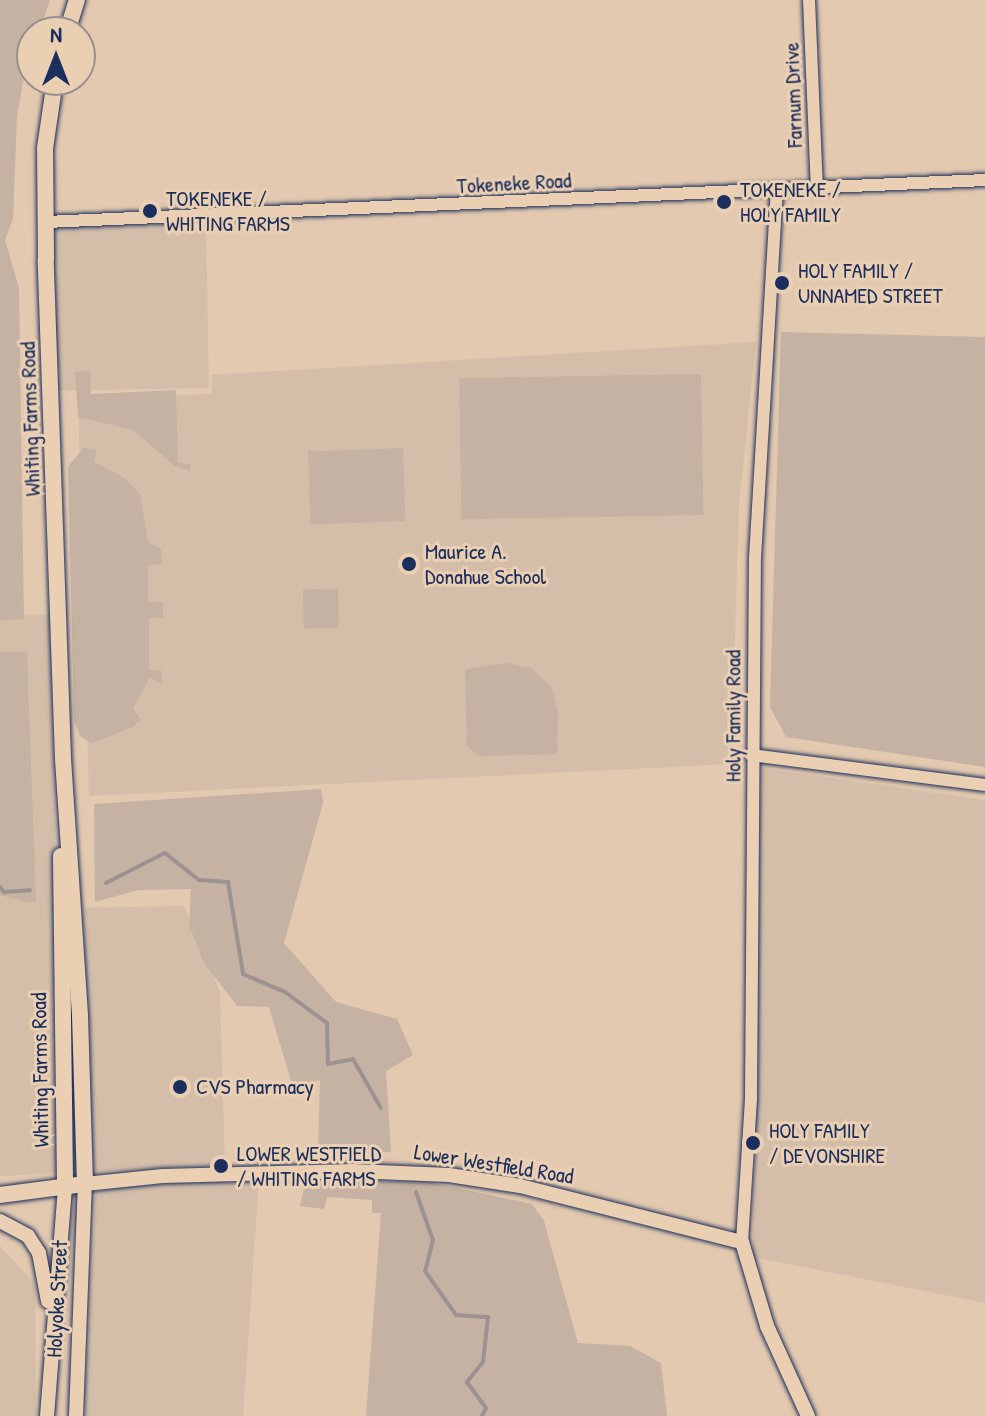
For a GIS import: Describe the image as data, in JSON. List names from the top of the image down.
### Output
{
  "streets": {
    "main road": ["Whiting Farms Road", "Lower Westfield Road"],
    "street": [
      "Farnum Drive",
      "Tokeneke Road",
      "Holy Family Road",
      "Holyoke Street"
    ]
  },
  "crossings": [
    ["Farnum Drive", "Tokeneke Road"],
    ["Tokeneke Road", "Whiting Farms Road"],
    ["Tokeneke Road", "Holy Family Road"],
    ["Whiting Farms Road", "Lower Westfield Road"],
    ["Whiting Farms Road", "Holyoke Street"],
    ["Holy Family Road", "Lower Westfield Road"],
    ["Lower Westfield Road", "Holyoke Street"]
  ],
  "places": [
    "TOKENEKE / HOLY FAMILY",
    "TOKENEKE / WHITING FARMS",
    "HOLY FAMILY / UNNAMED STREET",
    "Maurice A. Donahue School",
    "CVS Pharmacy",
    "HOLY FAMILY / DEVONSHIRE",
    "LOWER WESTFIELD / WHITING FARMS"
  ],
  "north": "top"
}
